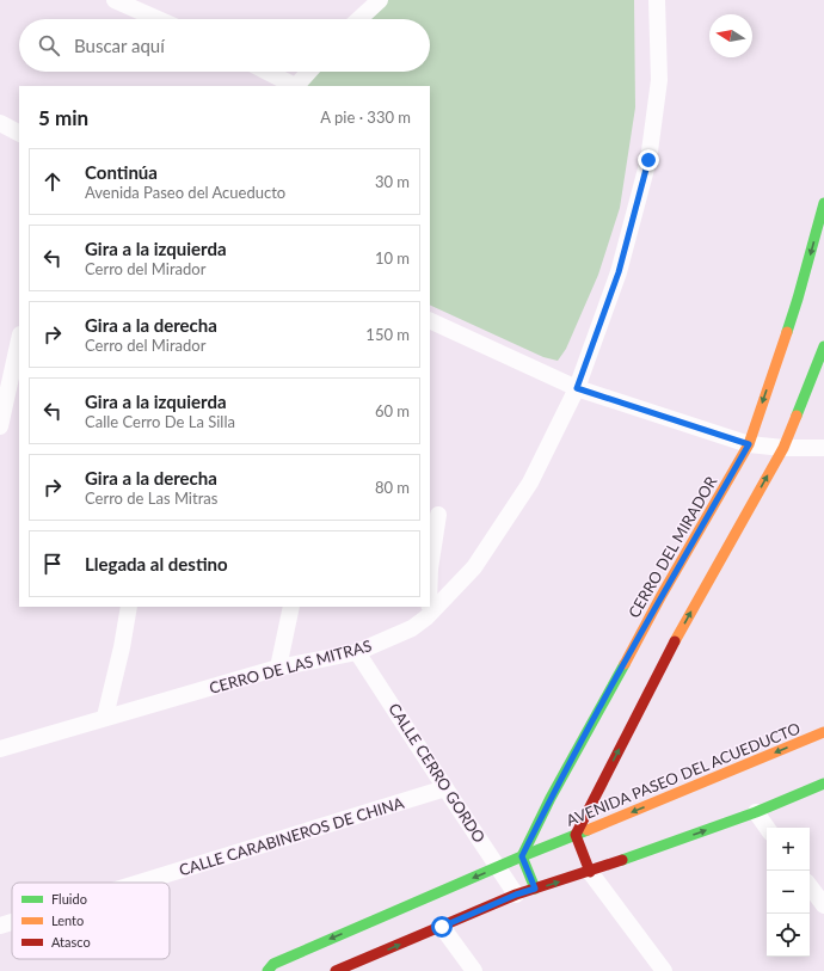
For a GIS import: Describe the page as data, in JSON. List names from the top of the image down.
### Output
{
  "streets": {
    "street": [
      "CERRO DEL MIRADOR",
      "CERRO DE LAS MITRAS",
      "CALLE CERRO GORDO",
      "AVENIDA PASEO DEL ACUEDUCTO",
      "CALLE CARABINEROS DE CHINA"
    ]
  },
  "crossings": [
    ["CERRO DEL MIRADOR", "AVENIDA PASEO DEL ACUEDUCTO"],
    ["CERRO DE LAS MITRAS", "CALLE CERRO GORDO"],
    ["CALLE CERRO GORDO", "AVENIDA PASEO DEL ACUEDUCTO"],
    ["CALLE CERRO GORDO", "CALLE CARABINEROS DE CHINA"]
  ],
  "legend": ["Fluido", "Lento", "Atasco"],
  "north": "left",
  "page": {
    "search": "Buscar aquí",
    "heading": ["5 min", "A pie · 330 m"],
    "list": [
      ["Continúa", "Avenida Paseo del Acueducto", "30 m"],
      ["Gira a la izquierda", "Cerro del Mirador", "10 m"],
      ["Gira a la derecha", "Cerro del Mirador", "150 m"],
      ["Gira a la izquierda", "Calle Cerro De La Silla", "60 m"],
      ["Gira a la derecha", "Cerro de Las Mitras", "80 m"],
      "Llegada al destino"
    ],
    "map_buttons": ["+", "−"]
  }
}
